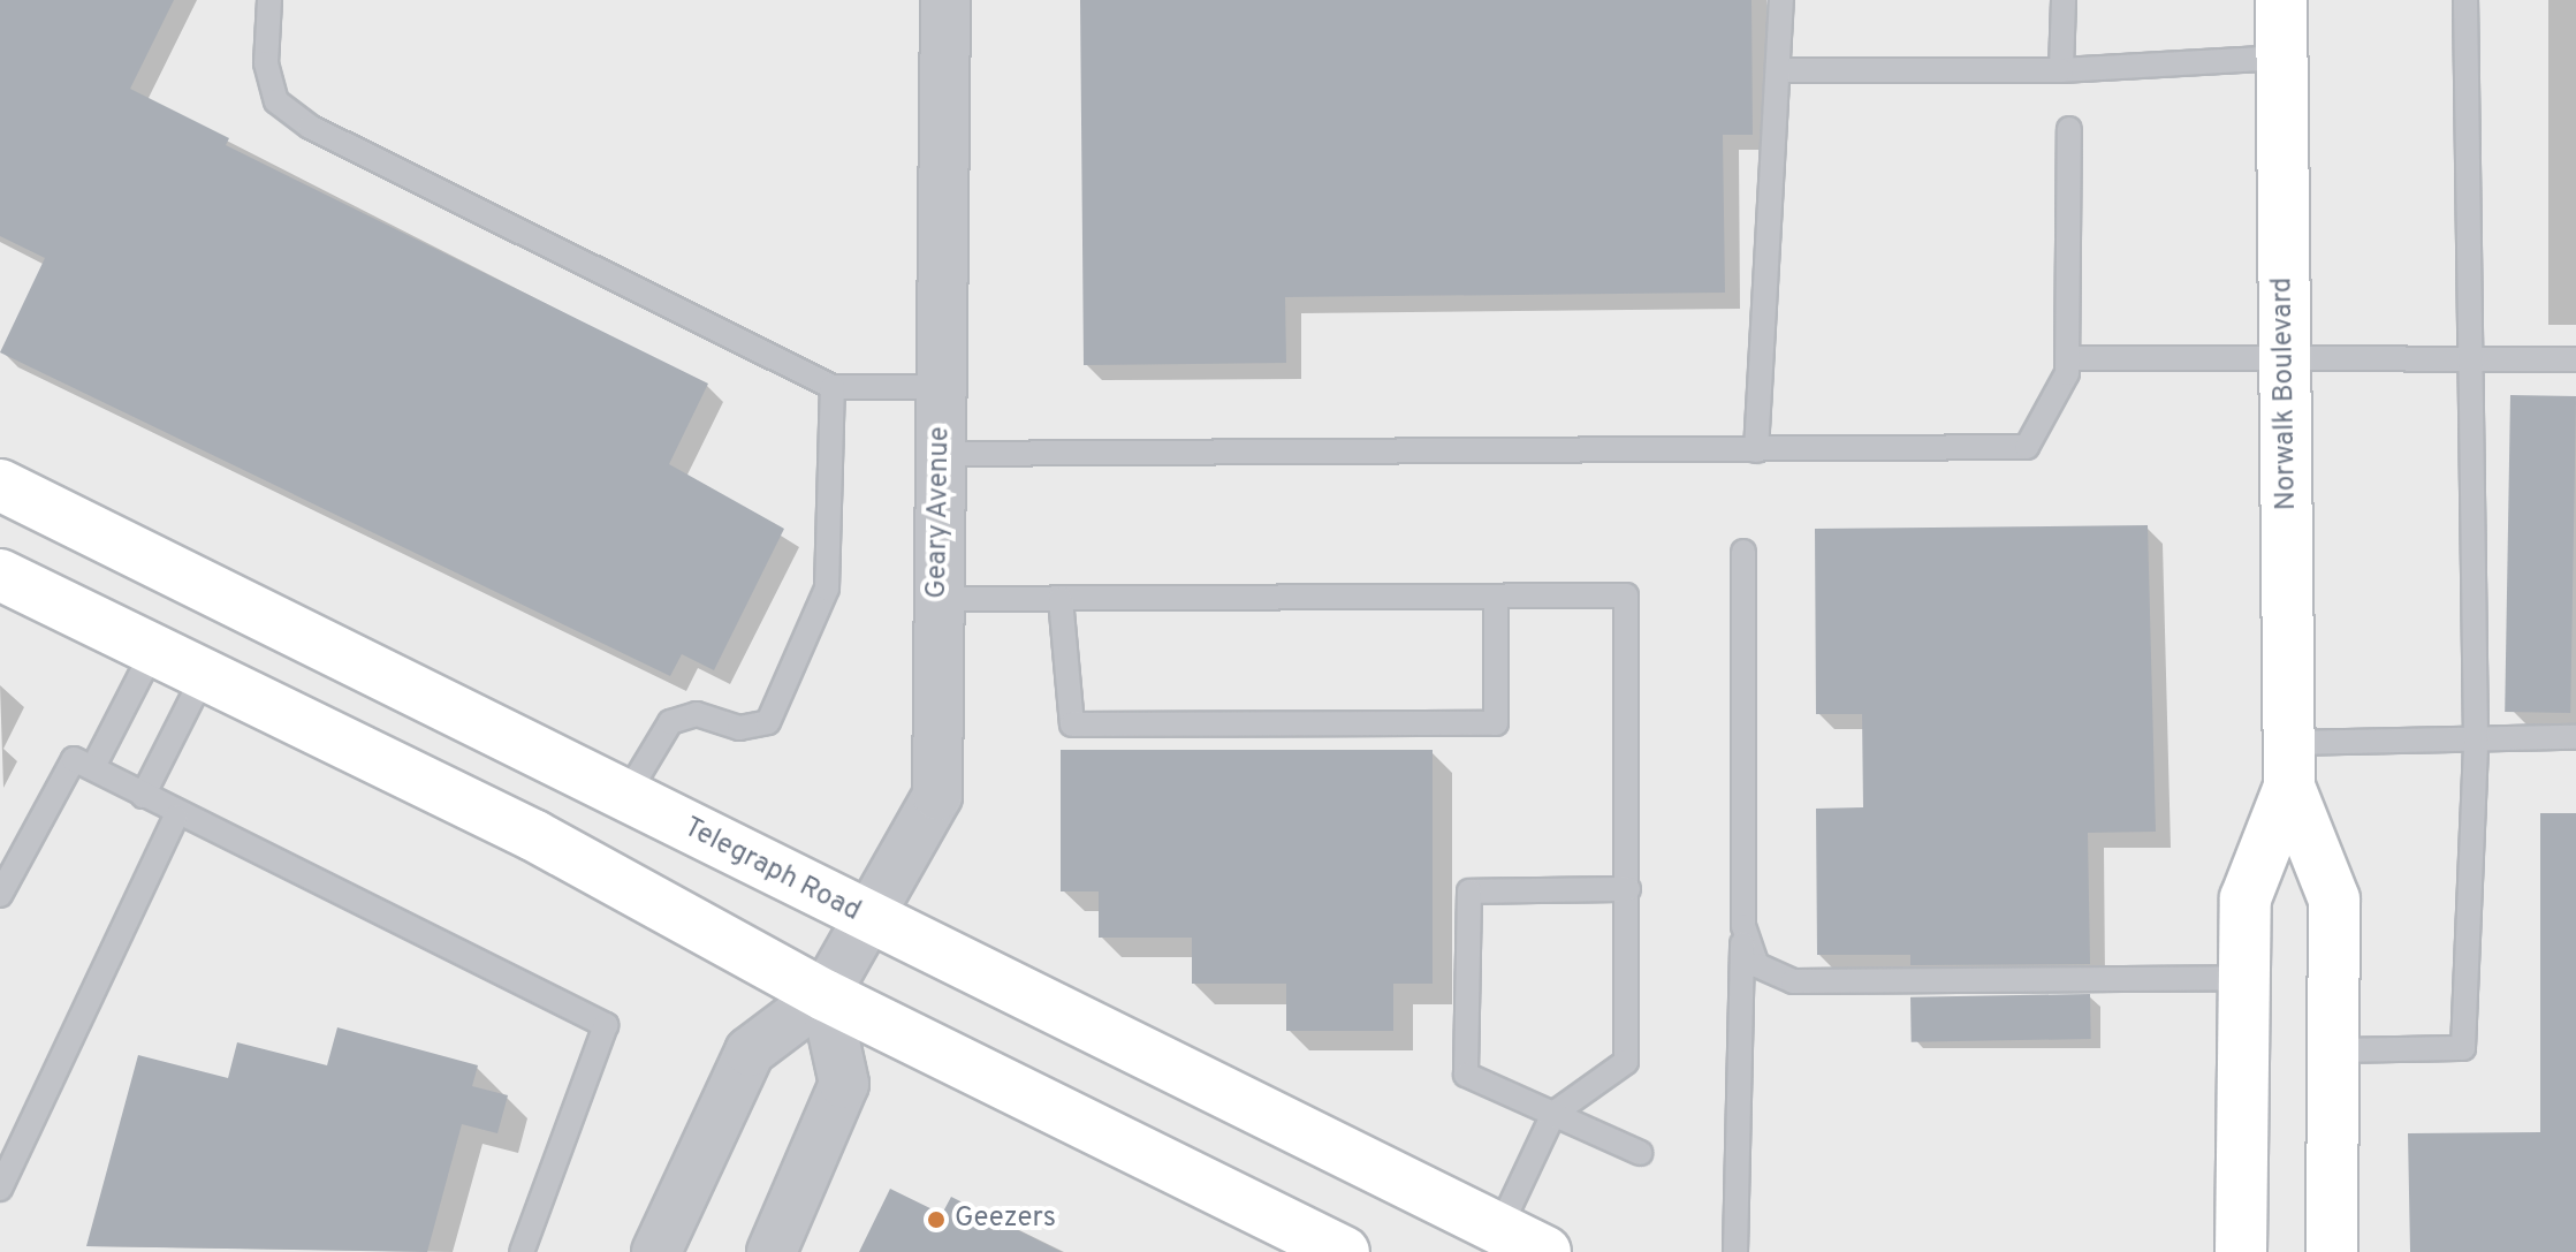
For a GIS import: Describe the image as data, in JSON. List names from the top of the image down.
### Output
{
  "streets": {
    "main road": ["Norwalk Boulevard", "Telegraph Road"],
    "street": ["Geary Avenue"]
  },
  "crossings": [
    ["Geary Avenue", "Telegraph Road"]
  ],
  "places": ["Geezers"]
}
